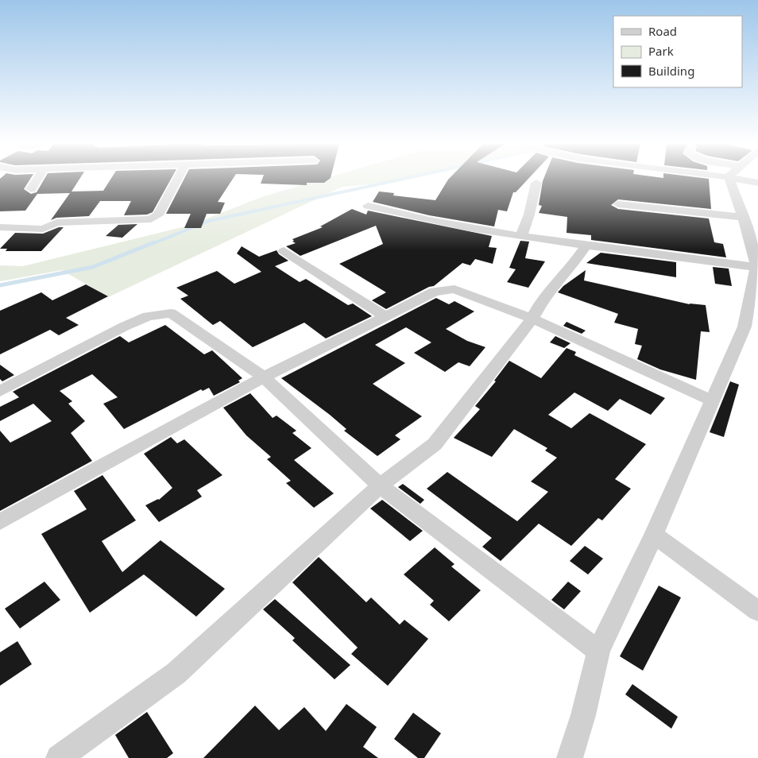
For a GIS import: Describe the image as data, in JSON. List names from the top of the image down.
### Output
{
  "legend": ["Road", "Park", "Building"]
}
